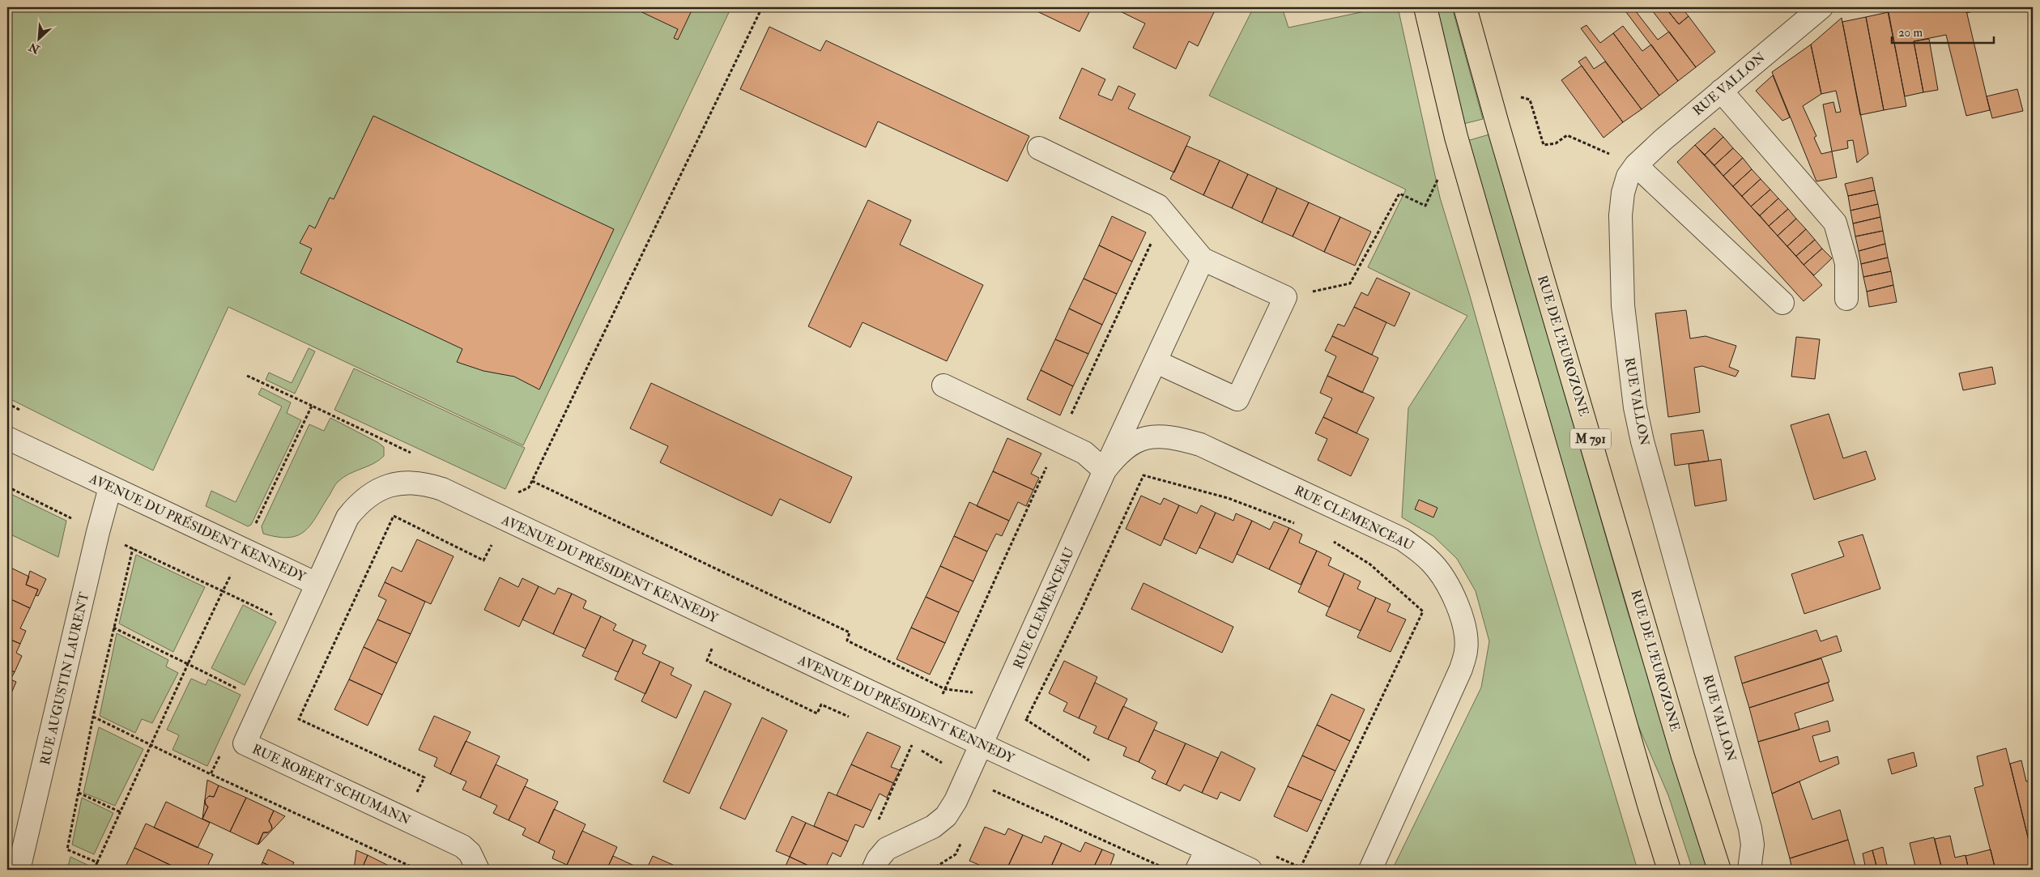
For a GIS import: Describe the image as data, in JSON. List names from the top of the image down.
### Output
{
  "streets": {
    "main road": ["RUE DE L'EUROZONE", "M 791"],
    "street": [
      "RUE VALLON",
      "RUE CLEMENCEAU",
      "AVENUE DU PRÉSIDENT KENNEDY",
      "RUE AUGUSTIN LAURENT",
      "RUE ROBERT SCHUMANN"
    ]
  },
  "crossings": [
    ["RUE CLEMENCEAU", "AVENUE DU PRÉSIDENT KENNEDY"],
    ["AVENUE DU PRÉSIDENT KENNEDY", "RUE AUGUSTIN LAURENT"],
    ["AVENUE DU PRÉSIDENT KENNEDY", "RUE ROBERT SCHUMANN"]
  ],
  "scale_bar": "20 m",
  "north": "bottom left"
}
